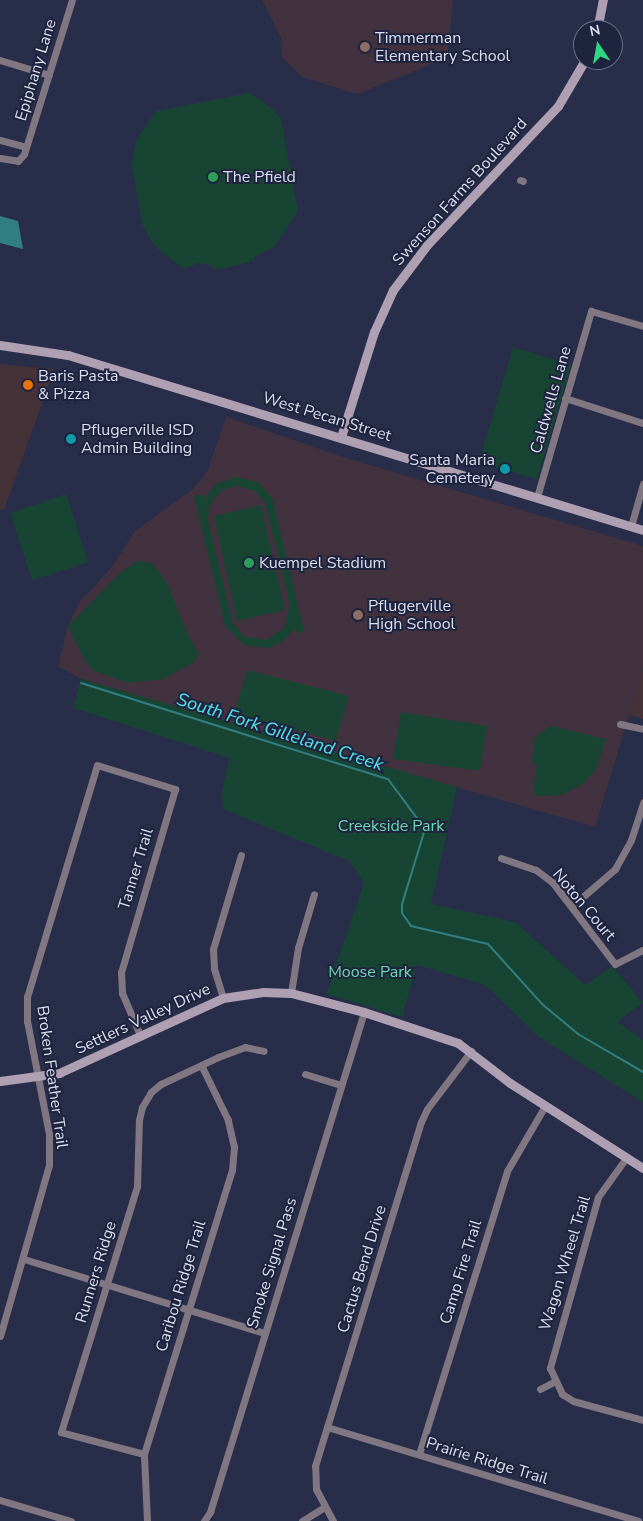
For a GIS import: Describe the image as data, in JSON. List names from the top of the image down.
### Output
{
  "streets": {
    "street": [
      "Epiphany Lane",
      "Swenson Farms Boulevard",
      "Caldwells Lane",
      "West Pecan Street",
      "Tanner Trail",
      "Noton Court",
      "Settlers Valley Drive",
      "Broken Feather Trail",
      "Smoke Signal Pass",
      "Wagon Wheel Trail",
      "Cactus Bend Drive",
      "Runners Ridge",
      "Camp Fire Trail",
      "Caribou Ridge Trail",
      "Prairie Ridge Trail"
    ]
  },
  "crossings": [
    ["Swenson Farms Boulevard", "West Pecan Street"],
    ["Caldwells Lane", "West Pecan Street"],
    ["Tanner Trail", "Settlers Valley Drive"],
    ["Tanner Trail", "Broken Feather Trail"],
    ["Settlers Valley Drive", "Broken Feather Trail"],
    ["Settlers Valley Drive", "Smoke Signal Pass"],
    ["Settlers Valley Drive", "Wagon Wheel Trail"],
    ["Settlers Valley Drive", "Cactus Bend Drive"],
    ["Settlers Valley Drive", "Camp Fire Trail"],
    ["Cactus Bend Drive", "Prairie Ridge Trail"],
    ["Runners Ridge", "Caribou Ridge Trail"],
    ["Camp Fire Trail", "Prairie Ridge Trail"]
  ],
  "water": ["South Fork Gilleland Creek"],
  "parks": ["Creekside Park", "Moose Park"],
  "places": [
    "Timmerman Elementary School",
    "The Pfield",
    "Baris Pasta & Pizza",
    "Pflugerville ISD Admin Building",
    "Santa Maria Cemetery",
    "Kuempel Stadium",
    "Pflugerville High School"
  ],
  "north": "top"
}
